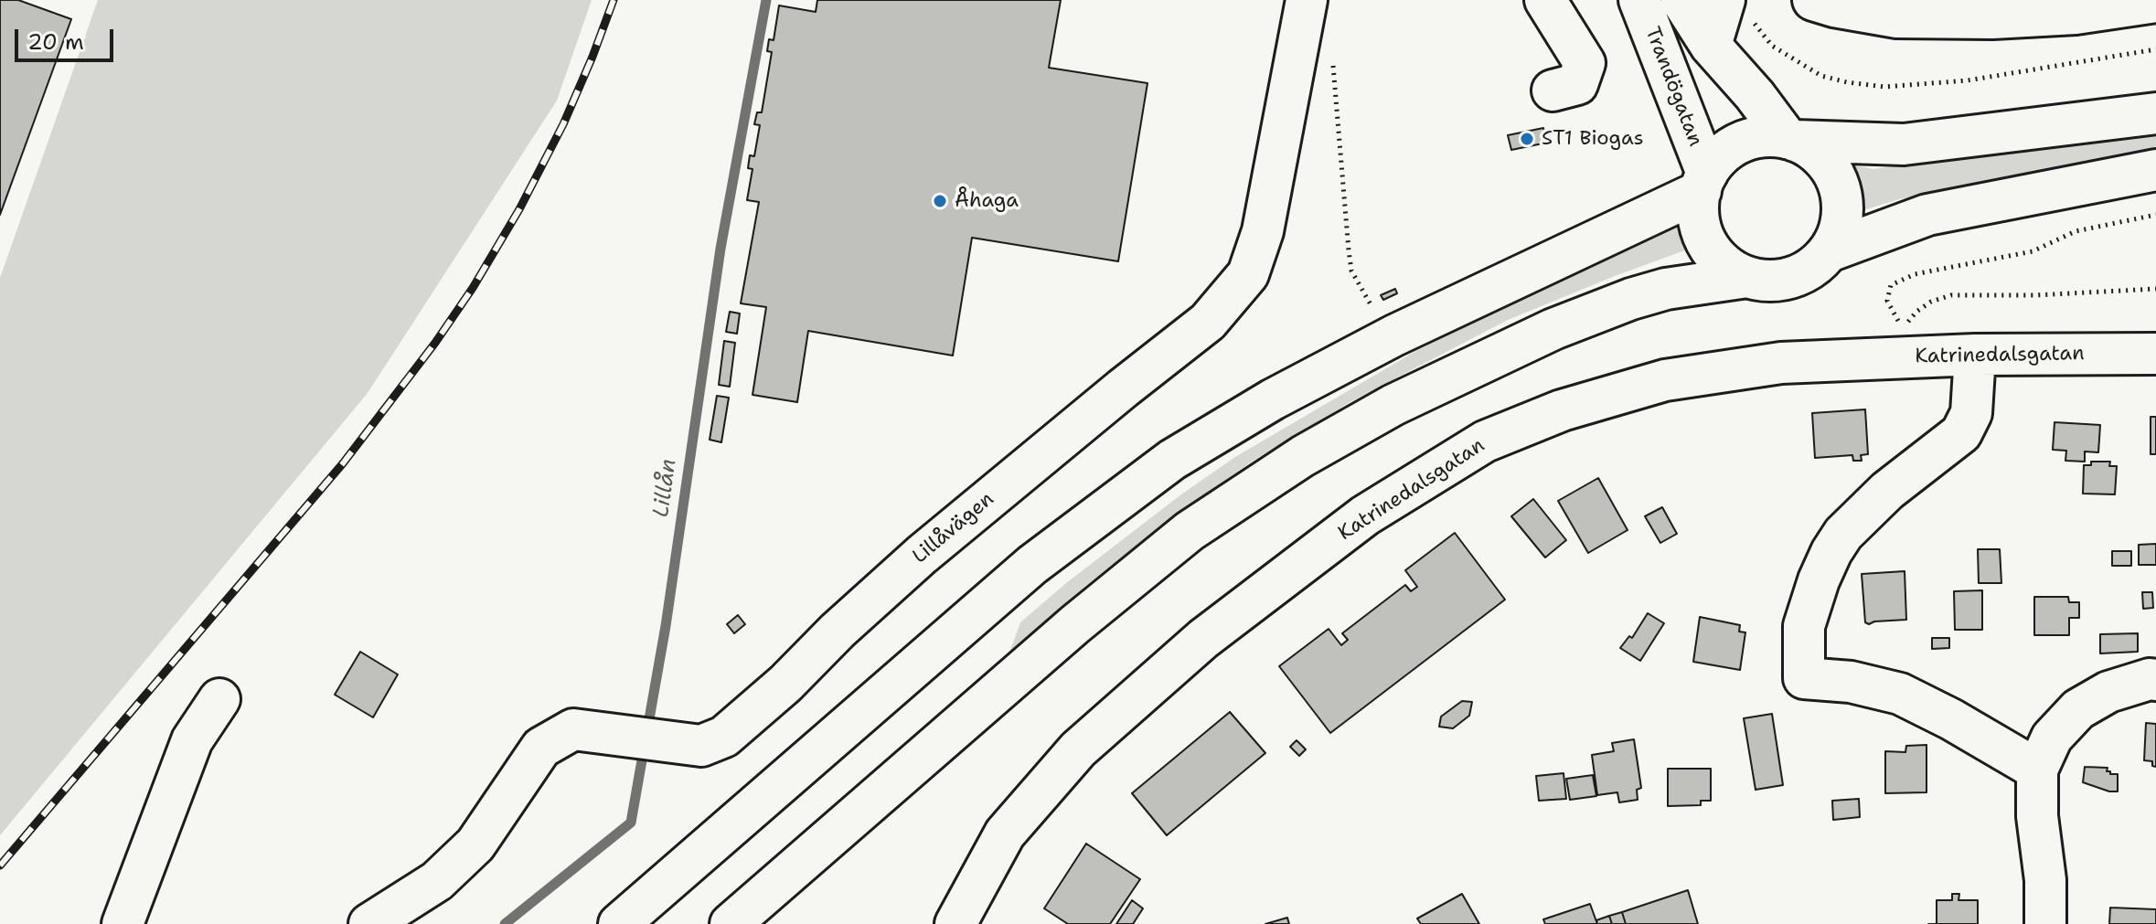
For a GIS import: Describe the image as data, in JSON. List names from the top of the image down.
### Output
{
  "streets": {
    "main road": ["Trandögatan", "Katrinedalsgatan", "Lillåvägen"]
  },
  "water": ["Lillån"],
  "places": ["ST1 Biogas", "Åhaga"],
  "scale_bar": "20 m"
}
